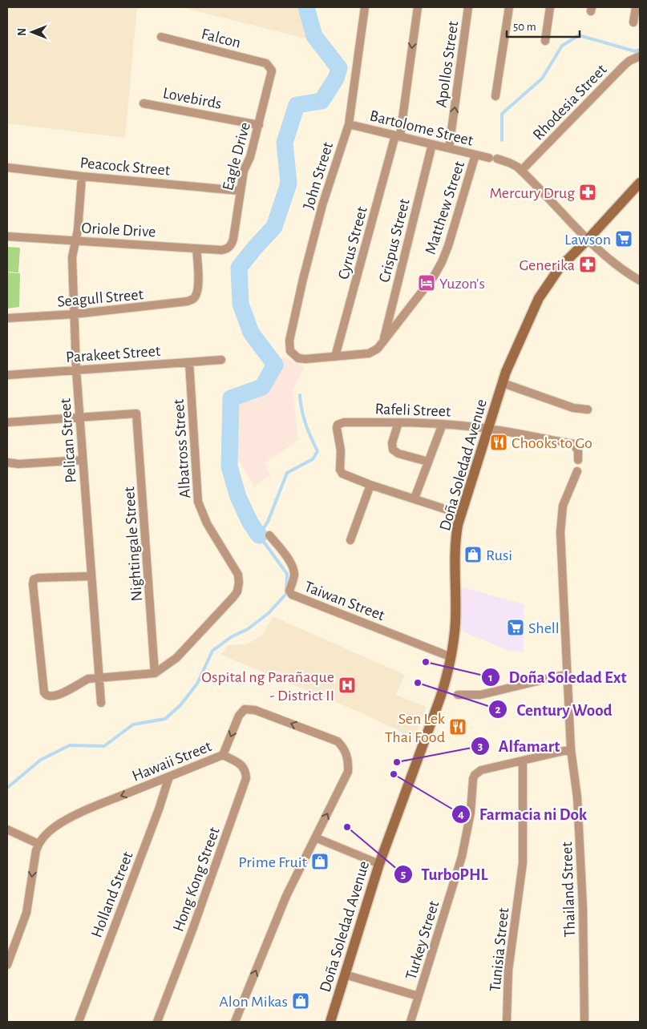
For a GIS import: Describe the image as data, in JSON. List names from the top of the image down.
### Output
{
  "streets": {
    "main road": ["Doña Soledad Avenue"],
    "street": [
      "Falcon",
      "Apollos Street",
      "Lovebirds",
      "Rhodesia Street",
      "Bartolome Street",
      "Eagle Drive",
      "Peacock Street",
      "John Street",
      "Matthew Street",
      "Oriole Drive",
      "Crispus Street",
      "Cyrus Street",
      "Seagull Street",
      "Parakeet Street",
      "Rafeli Street",
      "Pelican Street",
      "Albatross Street",
      "Nightingale Street",
      "Taiwan Street",
      "Hawaii Street",
      "Hong Kong Street",
      "Thailand Street",
      "Holland Street",
      "Turkey Street",
      "Tunisia Street"
    ]
  },
  "crossings": [
    ["Falcon", "Eagle Drive"],
    ["Apollos Street", "Bartolome Street"],
    ["Lovebirds", "Eagle Drive"],
    ["Rhodesia Street", "Bartolome Street"],
    ["Bartolome Street", "John Street"],
    ["Bartolome Street", "Matthew Street"],
    ["Bartolome Street", "Crispus Street"],
    ["Bartolome Street", "Cyrus Street"],
    ["Bartolome Street", "Doña Soledad Avenue"],
    ["Eagle Drive", "Peacock Street"],
    ["Eagle Drive", "Oriole Drive"],
    ["Peacock Street", "Pelican Street"],
    ["John Street", "Matthew Street"],
    ["Matthew Street", "Crispus Street"],
    ["Matthew Street", "Cyrus Street"],
    ["Oriole Drive", "Seagull Street"],
    ["Oriole Drive", "Pelican Street"],
    ["Seagull Street", "Pelican Street"],
    ["Parakeet Street", "Pelican Street"],
    ["Parakeet Street", "Albatross Street"],
    ["Rafeli Street", "Doña Soledad Avenue"],
    ["Pelican Street", "Nightingale Street"],
    ["Albatross Street", "Nightingale Street"],
    ["Doña Soledad Avenue", "Taiwan Street"],
    ["Hawaii Street", "Hong Kong Street"],
    ["Hawaii Street", "Holland Street"],
    ["Thailand Street", "Turkey Street"],
    ["Turkey Street", "Tunisia Street"]
  ],
  "one_way": ["Cyrus Street"],
  "places": {
    "pharmacy": ["Mercury Drug", "Generika"],
    "supermarket": ["Lawson", "Shell"],
    "hotel": ["Yuzon's"],
    "restaurant": ["Chooks to Go", "Sen Lek Thai Food"],
    "shop": ["Rusi", "Prime Fruit", "Alon Mikas"],
    "other": [
      "Doña Soledad Ext",
      "Century Wood",
      "Alfamart",
      "Farmacia ni Dok",
      "TurboPHL"
    ],
    "hospital": ["Ospital ng Parañaque - District II"]
  },
  "scale_bar": "50 m",
  "north": "left"
}
